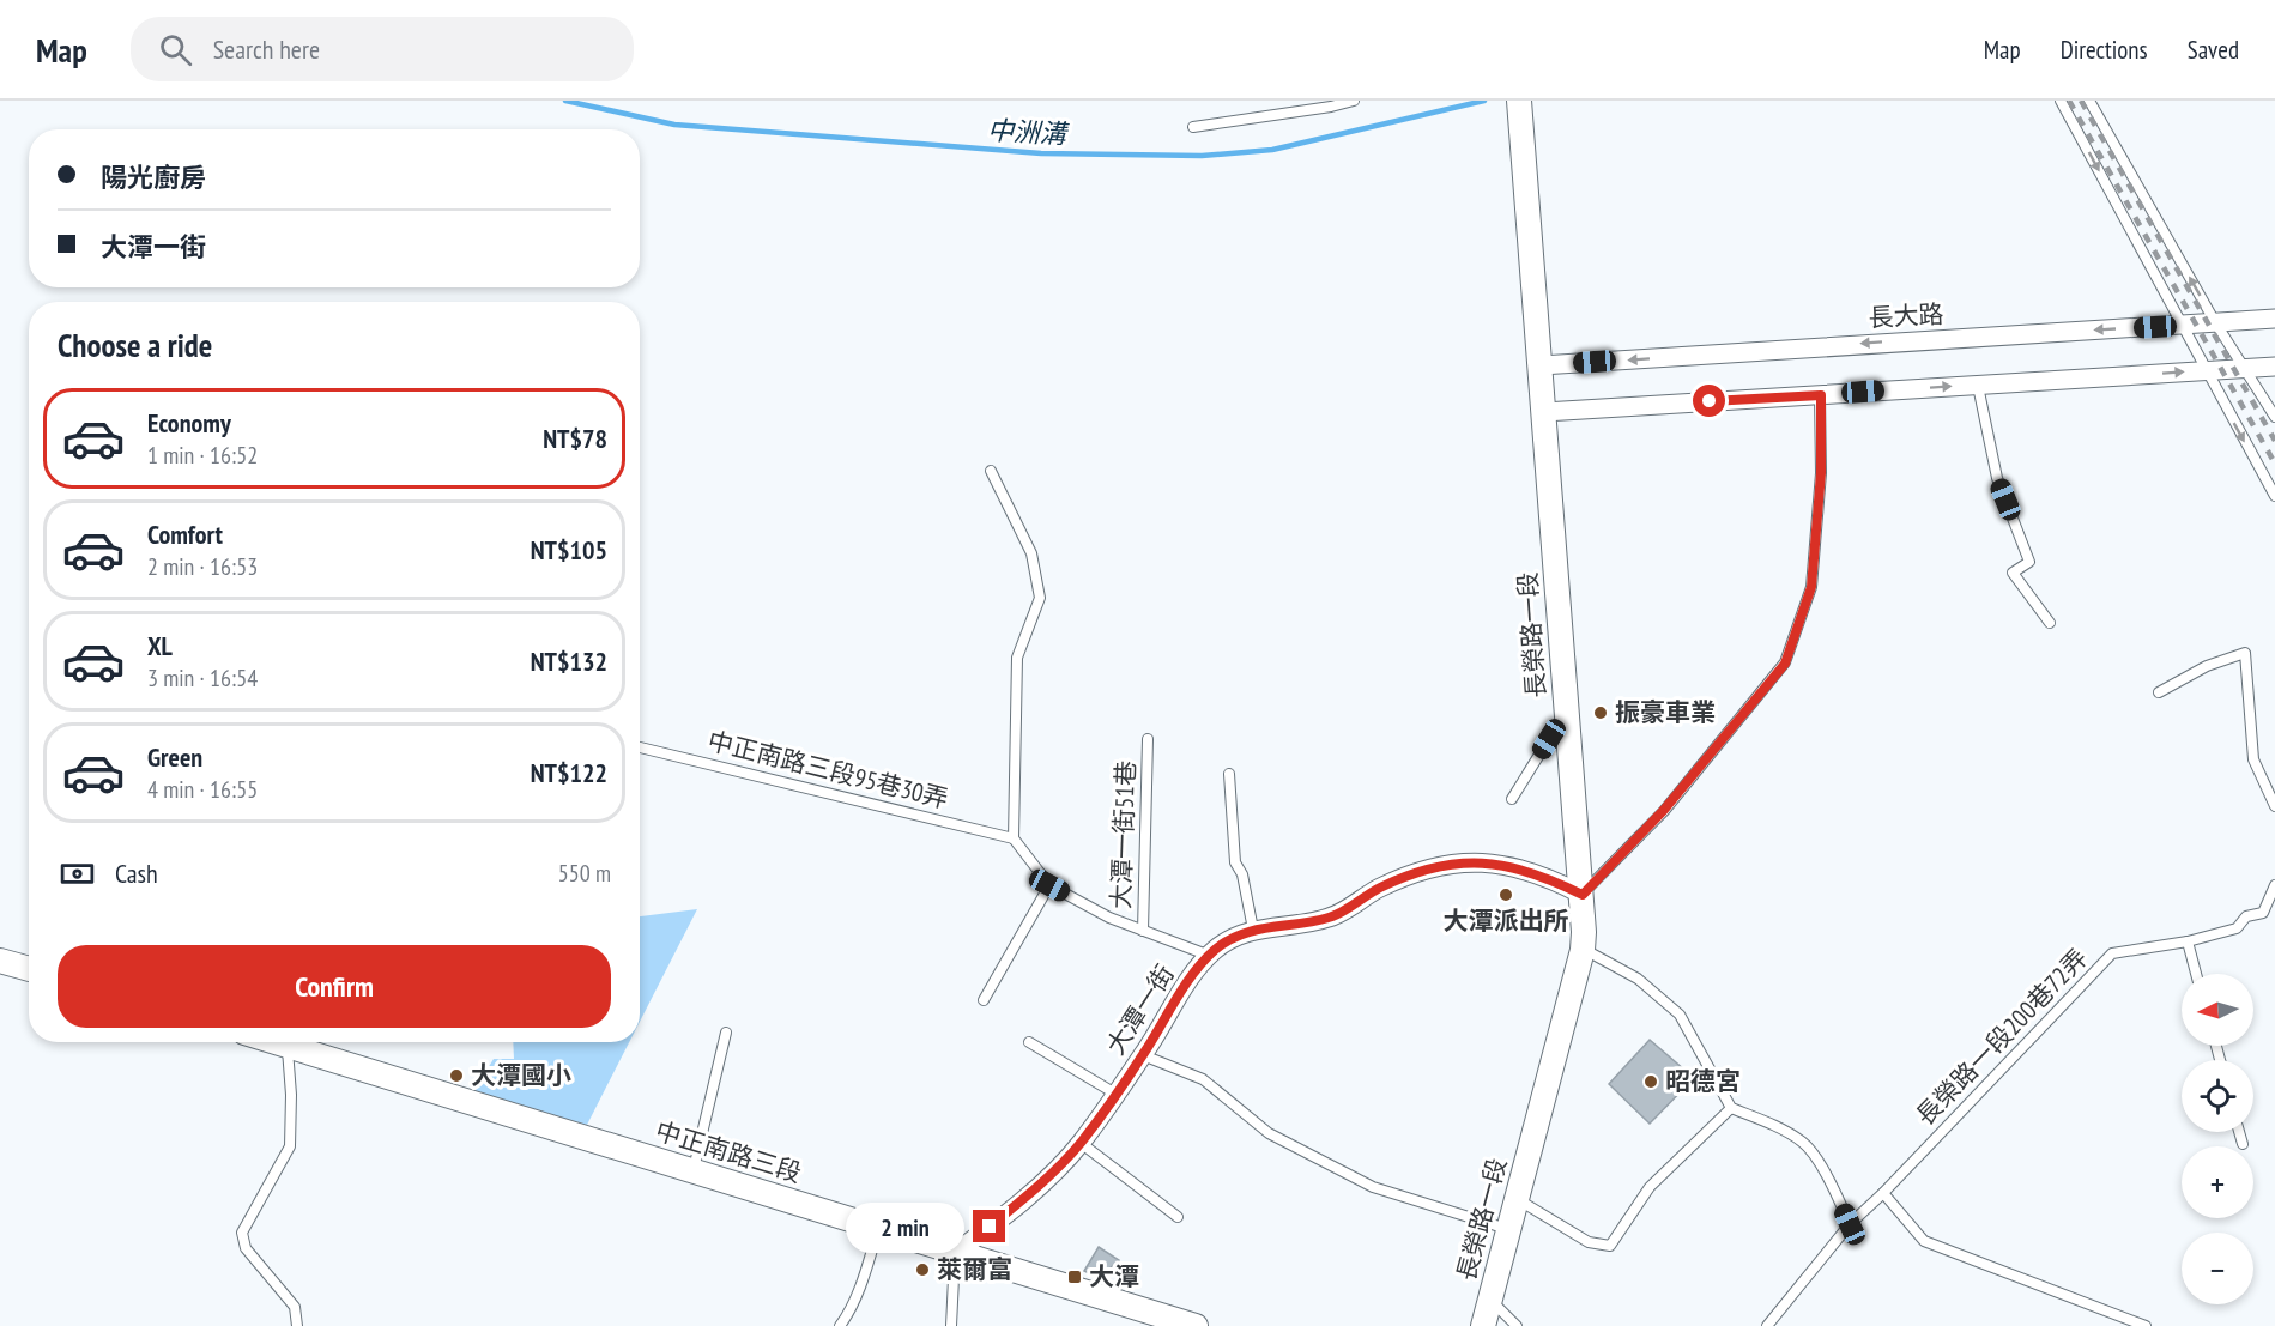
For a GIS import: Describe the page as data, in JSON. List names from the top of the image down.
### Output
{
  "streets": {
    "street": [
      "長大路",
      "長榮路一段",
      "大潭一街",
      "中正南路三段"
    ],
    "lane": ["中正南路三段95巷30弄", "大潭一街51巷", "長榮路一段200巷72弄"]
  },
  "crossings": [
    ["長大路", "長榮路一段"],
    ["長榮路一段", "大潭一街"],
    ["中正南路三段95巷30弄", "大潭一街51巷"],
    ["大潭一街51巷", "大潭一街"],
    ["大潭一街", "中正南路三段"]
  ],
  "water": ["中洲溝"],
  "places": {
    "other": [
      "振豪車業",
      "大潭派出所",
      "大潭國小",
      "昭德宮",
      "萊爾富"
    ],
    "transit": ["大潭"]
  },
  "north": "left",
  "page": {
    "header": "Map",
    "search": "Search here",
    "nav": ["Map", "Directions", "Saved"],
    "banner": ["陽光廚房", "大潭一街"],
    "heading": "Choose a ride",
    "list": [
      {
        "name": "Economy",
        "note": "1 min · 16:52",
        "value": "NT$78"
      },
      {
        "name": "Comfort",
        "note": "2 min · 16:53",
        "value": "NT$105"
      },
      {
        "name": "XL",
        "note": "3 min · 16:54",
        "value": "NT$132"
      },
      {
        "name": "Green",
        "note": "4 min · 16:55",
        "value": "NT$122"
      }
    ],
    "pay": ["Cash", "550 m"],
    "buttons": "Confirm",
    "map_buttons": ["+", "−"],
    "bubble": "2 min"
  }
}
